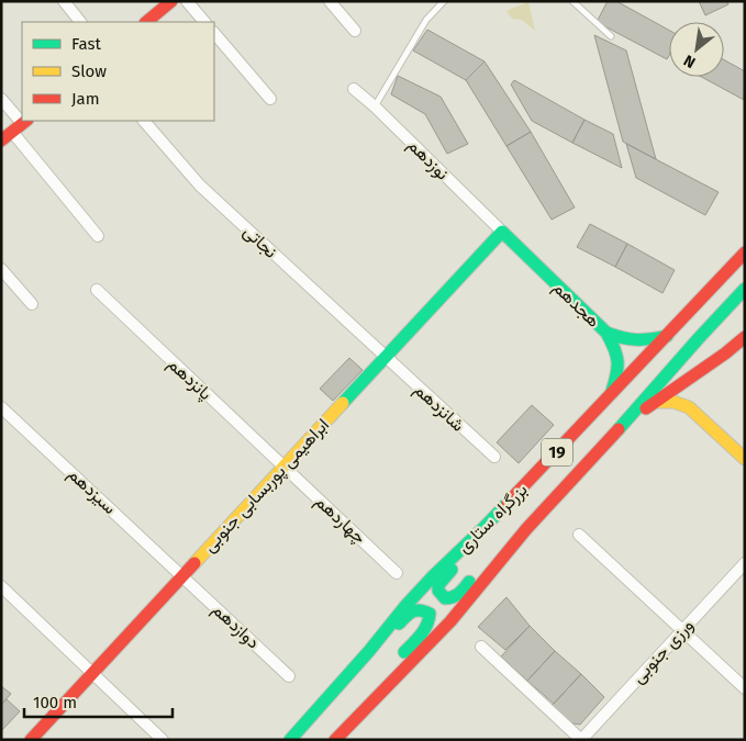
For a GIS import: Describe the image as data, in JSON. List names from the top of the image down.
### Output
{
  "streets": {
    "main road": [
      "هجدهم",
      "19",
      "ابراهیمی پوربسابی جنوبی",
      "بزرگراه ستاری"
    ],
    "street": [
      "نوزدهم",
      "نجاتی",
      "پانزدهم",
      "شانزدهم",
      "سیزدهم",
      "چهاردهم",
      "دوازدهم",
      "ورزی جنوبی"
    ]
  },
  "crossings": [
    ["نوزدهم", "هجدهم"],
    ["نوزدهم", "ابراهیمی پوربسابی جنوبی"],
    ["نجاتی", "شانزدهم"],
    ["نجاتی", "ابراهیمی پوربسابی جنوبی"],
    ["هجدهم", "ابراهیمی پوربسابی جنوبی"],
    ["هجدهم", "بزرگراه ستاری"],
    ["پانزدهم", "ابراهیمی پوربسابی جنوبی"],
    ["پانزدهم", "چهاردهم"],
    ["شانزدهم", "ابراهیمی پوربسابی جنوبی"],
    ["ابراهیمی پوربسابی جنوبی", "سیزدهم"],
    ["ابراهیمی پوربسابی جنوبی", "چهاردهم"],
    ["ابراهیمی پوربسابی جنوبی", "دوازدهم"],
    ["سیزدهم", "دوازدهم"]
  ],
  "legend": ["Fast", "Slow", "Jam"],
  "scale_bar": "100 m",
  "north": "bottom left"
}
